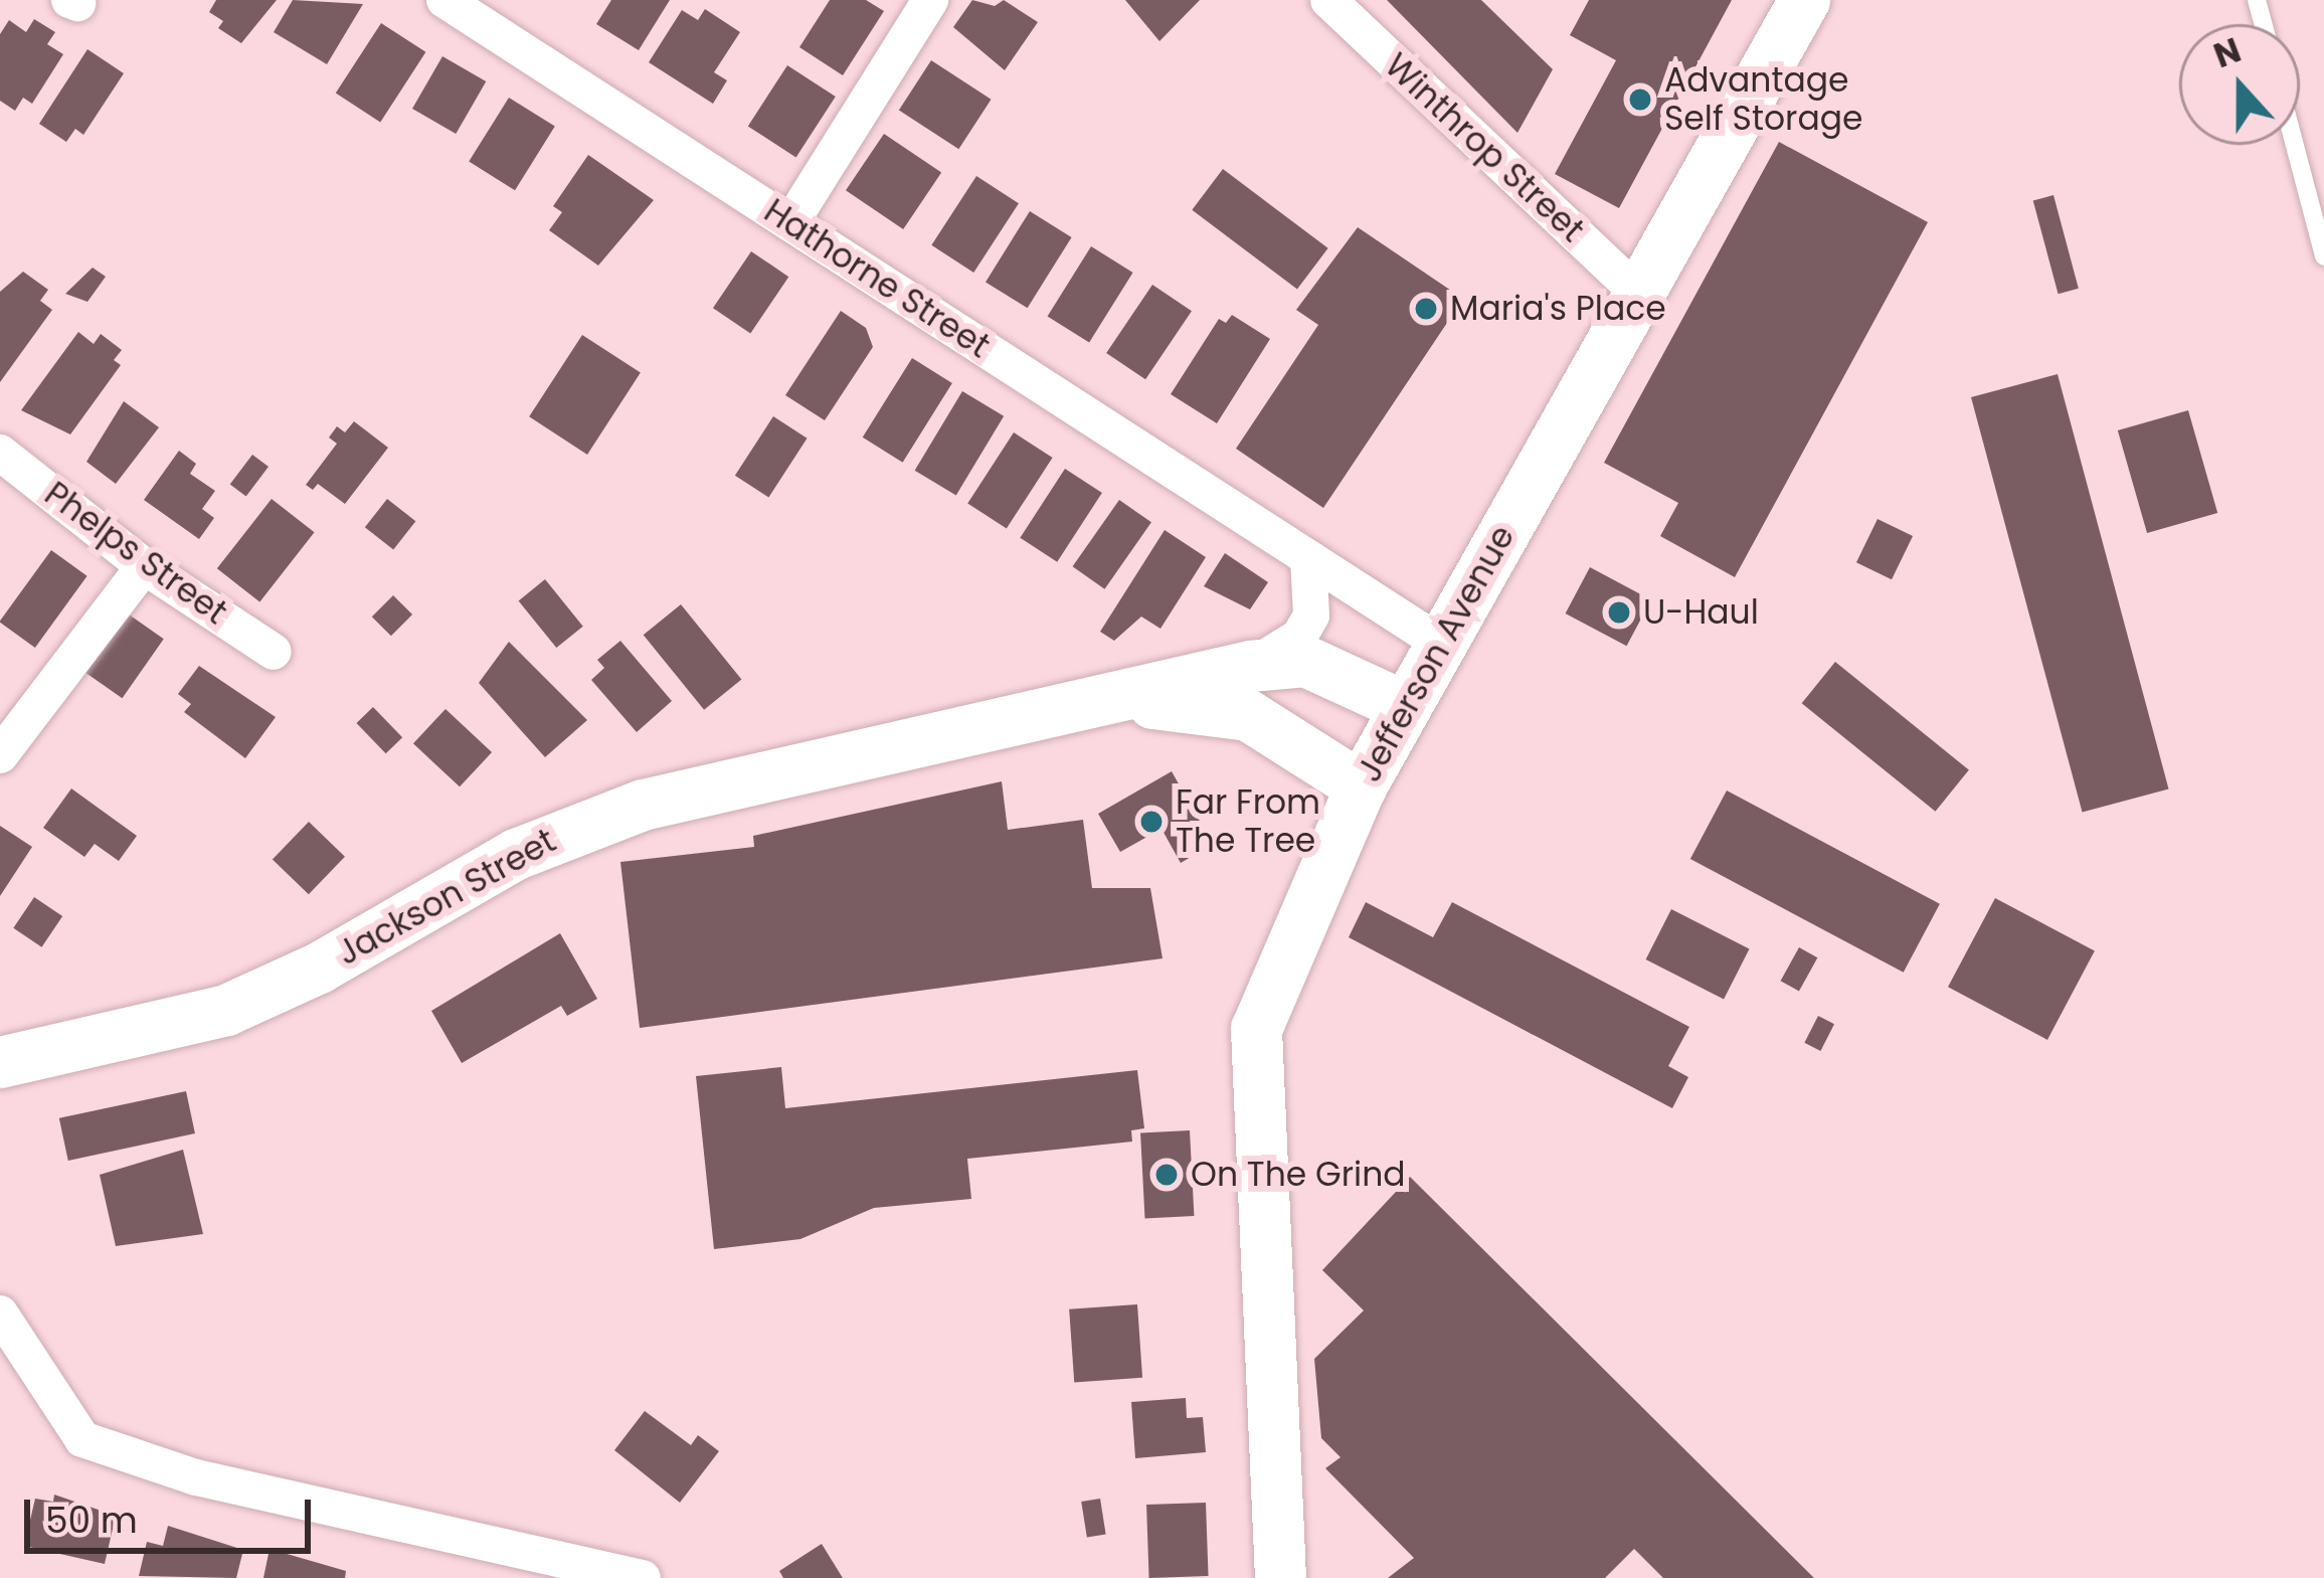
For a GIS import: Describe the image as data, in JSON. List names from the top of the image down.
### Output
{
  "streets": {
    "main road": ["Jefferson Avenue", "Jackson Street"],
    "street": ["Winthrop Street", "Hathorne Street", "Phelps Street"]
  },
  "crossings": [
    ["Winthrop Street", "Jefferson Avenue"],
    ["Hathorne Street", "Jefferson Avenue"],
    ["Jefferson Avenue", "Jackson Street"]
  ],
  "places": [
    "Advantage Self Storage",
    "Maria's Place",
    "U-Haul",
    "Far From The Tree",
    "On The Grind"
  ],
  "scale_bar": "50 m",
  "north": "top"
}
